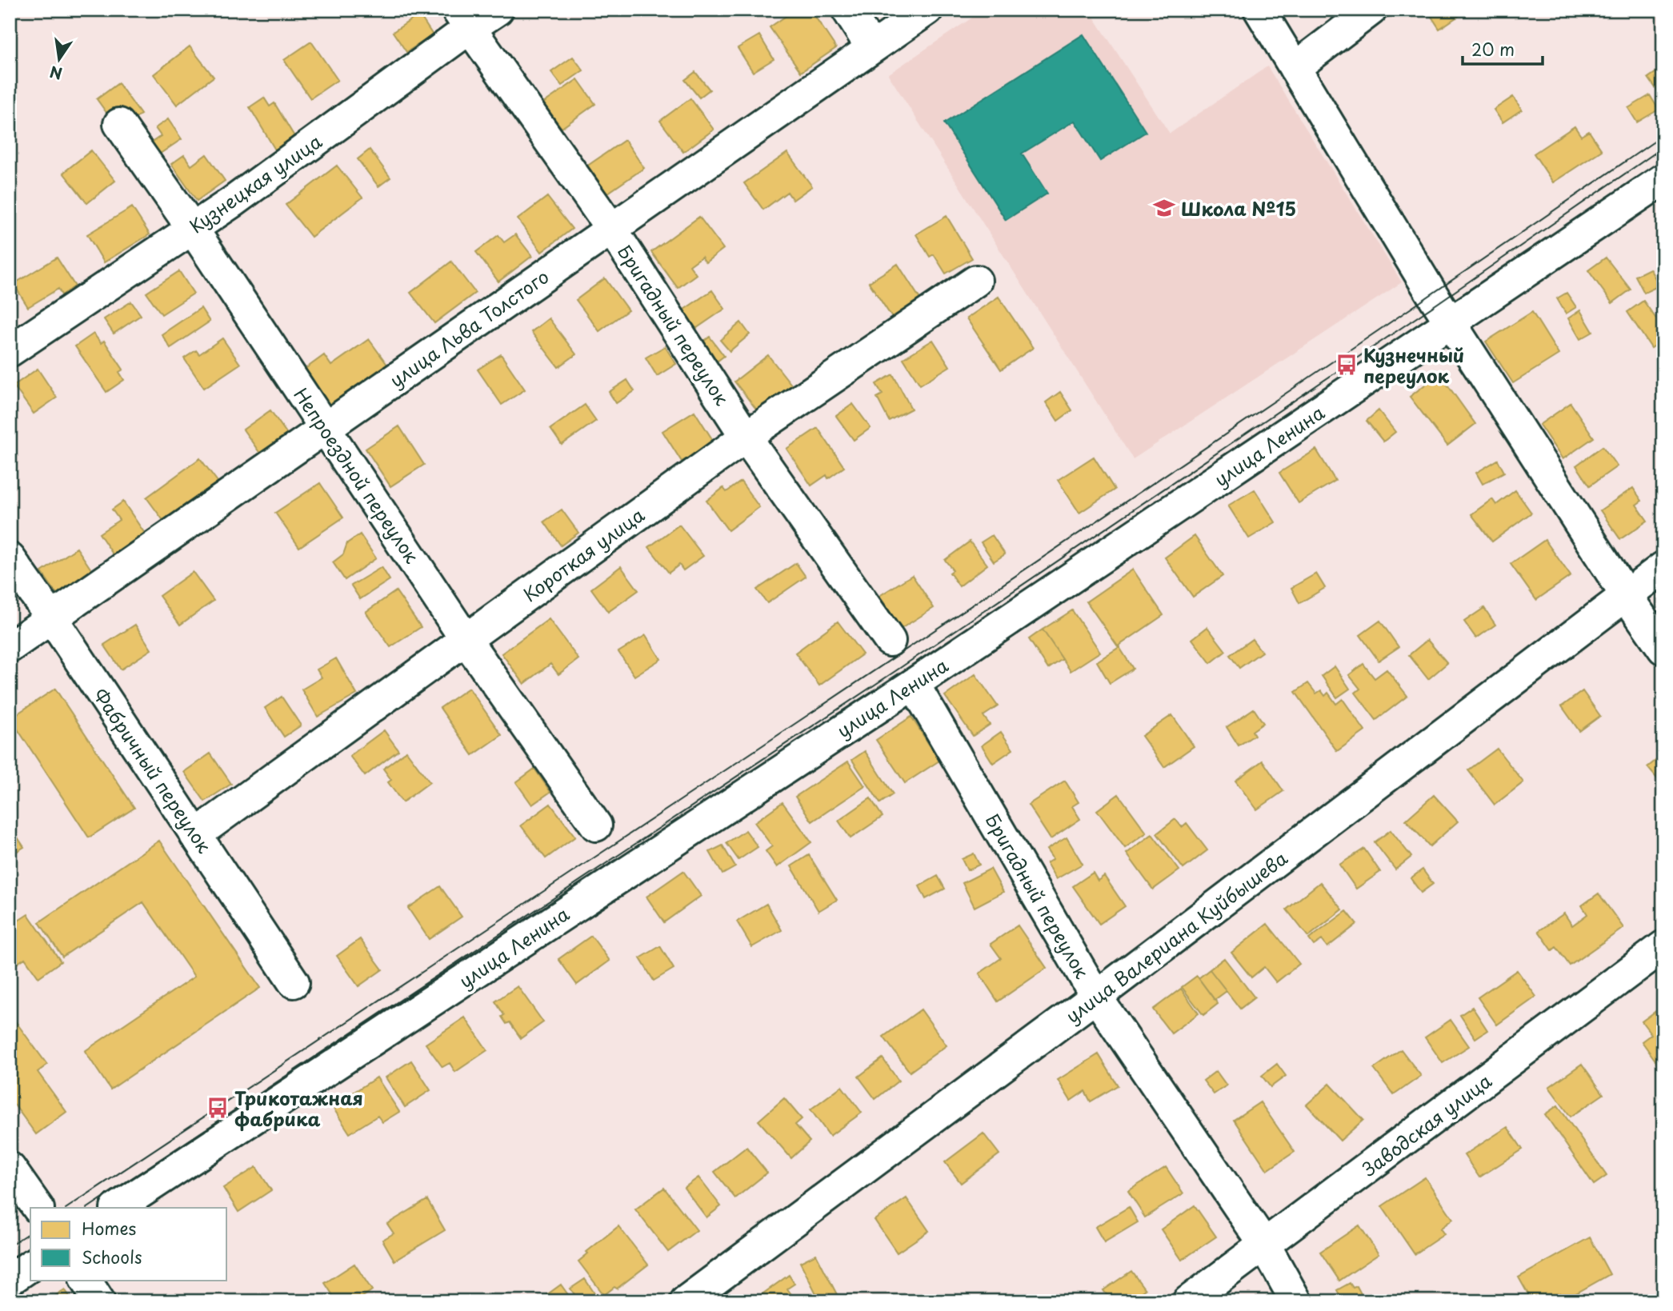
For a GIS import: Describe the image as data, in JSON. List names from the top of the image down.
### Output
{
  "streets": {
    "street": [
      "Кузнецкая улица",
      "Бригадный переулок",
      "улица Льва Толстого",
      "улица Ленина",
      "Непроездной переулок",
      "Короткая улица",
      "Фабричный переулок",
      "улица Валериана Куйбышева",
      "Заводская улица"
    ]
  },
  "crossings": [
    ["Кузнецкая улица", "Бригадный переулок"],
    ["Кузнецкая улица", "Непроездной переулок"],
    ["Бригадный переулок", "улица Льва Толстого"],
    ["Бригадный переулок", "улица Ленина"],
    ["Бригадный переулок", "Короткая улица"],
    ["Бригадный переулок", "улица Валериана Куйбышева"],
    ["Бригадный переулок", "Заводская улица"],
    ["улица Льва Толстого", "Непроездной переулок"],
    ["улица Льва Толстого", "Фабричный переулок"],
    ["Непроездной переулок", "Короткая улица"],
    ["Короткая улица", "Фабричный переулок"]
  ],
  "places": {
    "school or university": ["Школа №15"],
    "bus stop": ["Кузнечный переулок", "Трикотажная фабрика"]
  },
  "legend": ["Homes", "Schools"],
  "scale_bar": "20 m",
  "north": "bottom"
}
